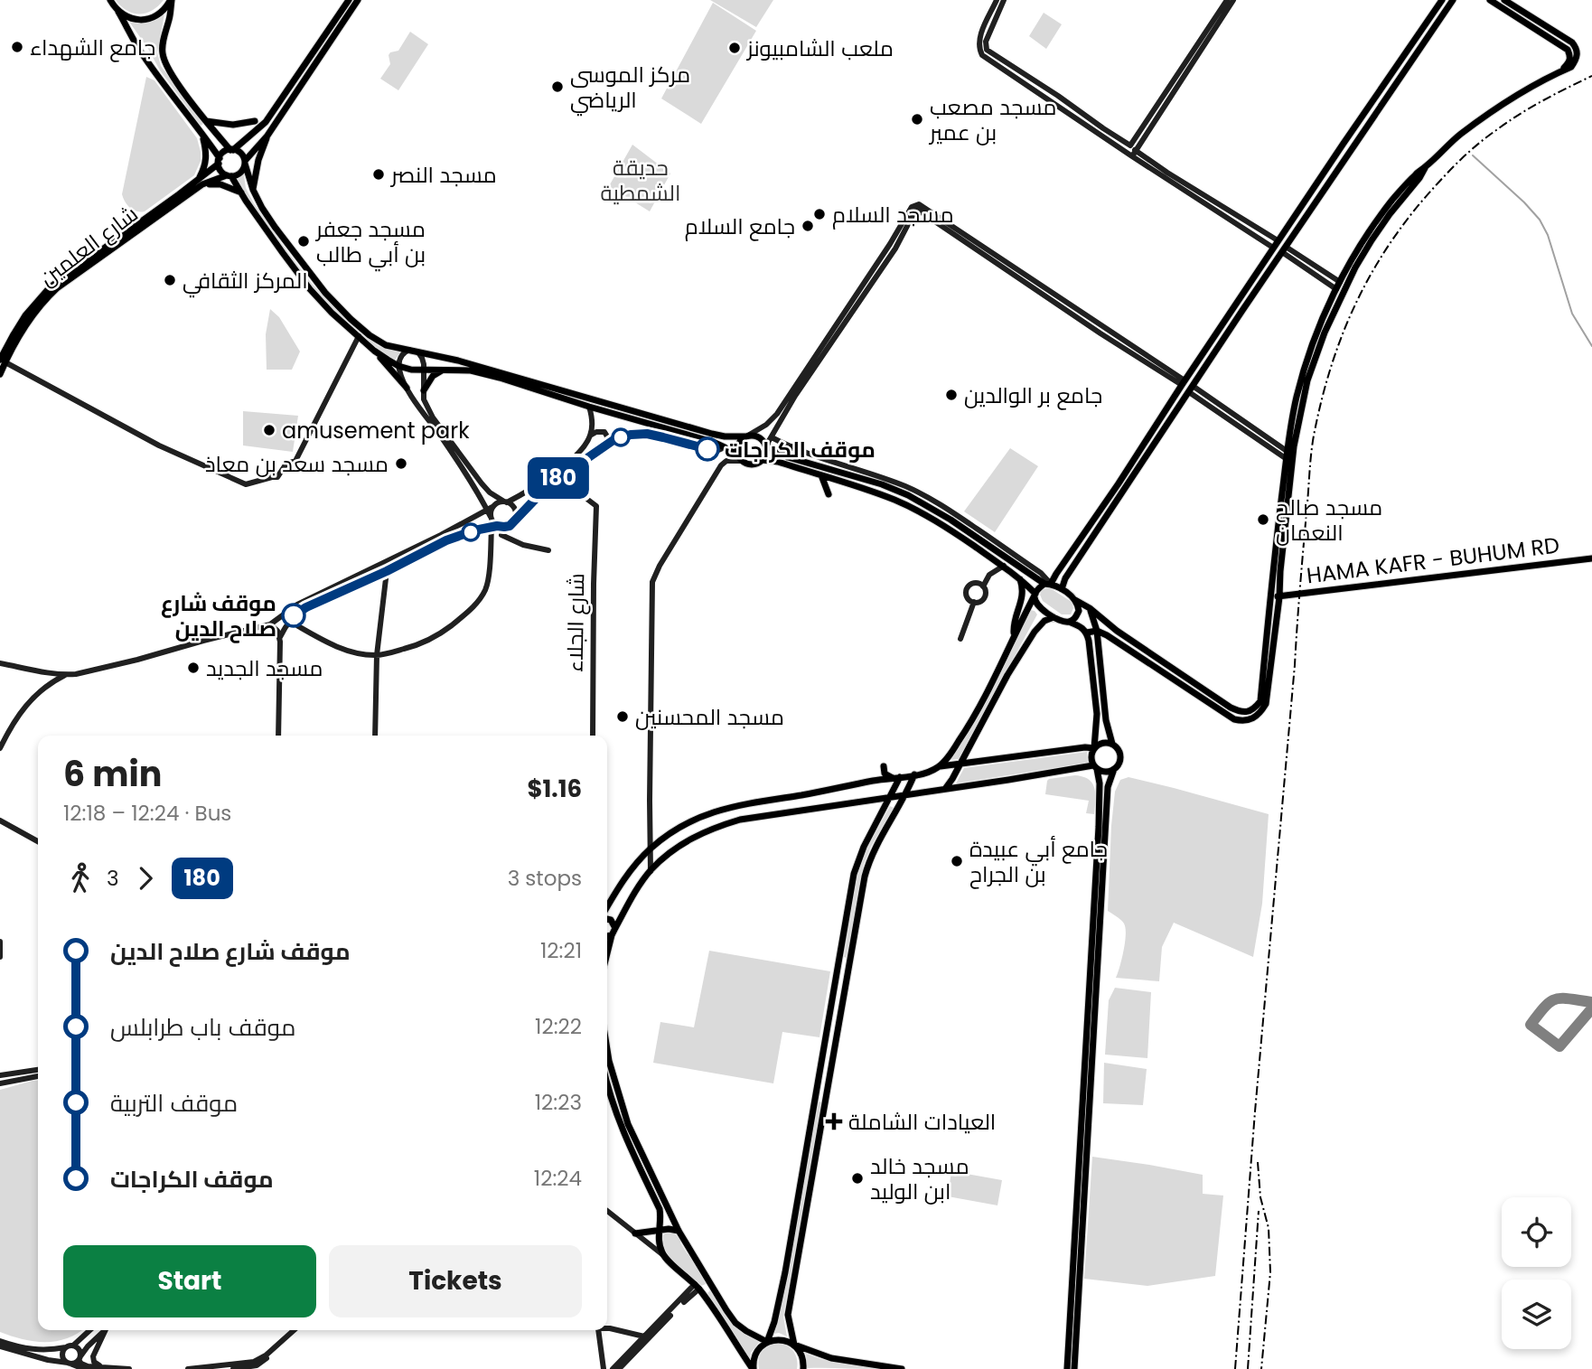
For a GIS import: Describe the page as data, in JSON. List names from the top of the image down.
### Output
{
  "streets": {
    "main road": ["HAMA KAFR - BUHUM RD", "شارع الجلاء"]
  },
  "parks": ["حديقة الشمطية"],
  "places": {
    "other": [
      "جامع الشهداء",
      "ملعب الشامبيونز",
      "مركز الموسى الرياضي",
      "مسجد مصعب بن عمير",
      "مسجد النصر",
      "مسجد السلام",
      "جامع السلام",
      "مسجد جعفر بن أبي طالب",
      "المركز الثقافي",
      "جامع بر الوالدين",
      "amusement park",
      "موقف الكراجات",
      "مسجد سعد بن معاذ",
      "مسجد صالح النعمان",
      "موقف شارع صلاح الدين",
      "مسجد الجديد",
      "مسجد المحسنين",
      "جامع أبي عبيدة بن الجراح",
      "مسجد خالد ابن الوليد"
    ],
    "health": ["العيادات الشاملة"]
  },
  "lines": ["bus line 180"],
  "page": {
    "on_map": "180",
    "heading": ["6 min", "12:18 – 12:24 · Bus", "$1.16"],
    "legs": ["3", "180", "3 stops"],
    "list": [
      {
        "name": "موقف شارع صلاح الدين",
        "value": "12:21"
      },
      {
        "name": "موقف باب طرابلس",
        "value": "12:22"
      },
      {
        "name": "موقف التربية",
        "value": "12:23"
      },
      {
        "name": "موقف الكراجات",
        "value": "12:24"
      }
    ],
    "buttons": ["Start", "Tickets"]
  }
}
